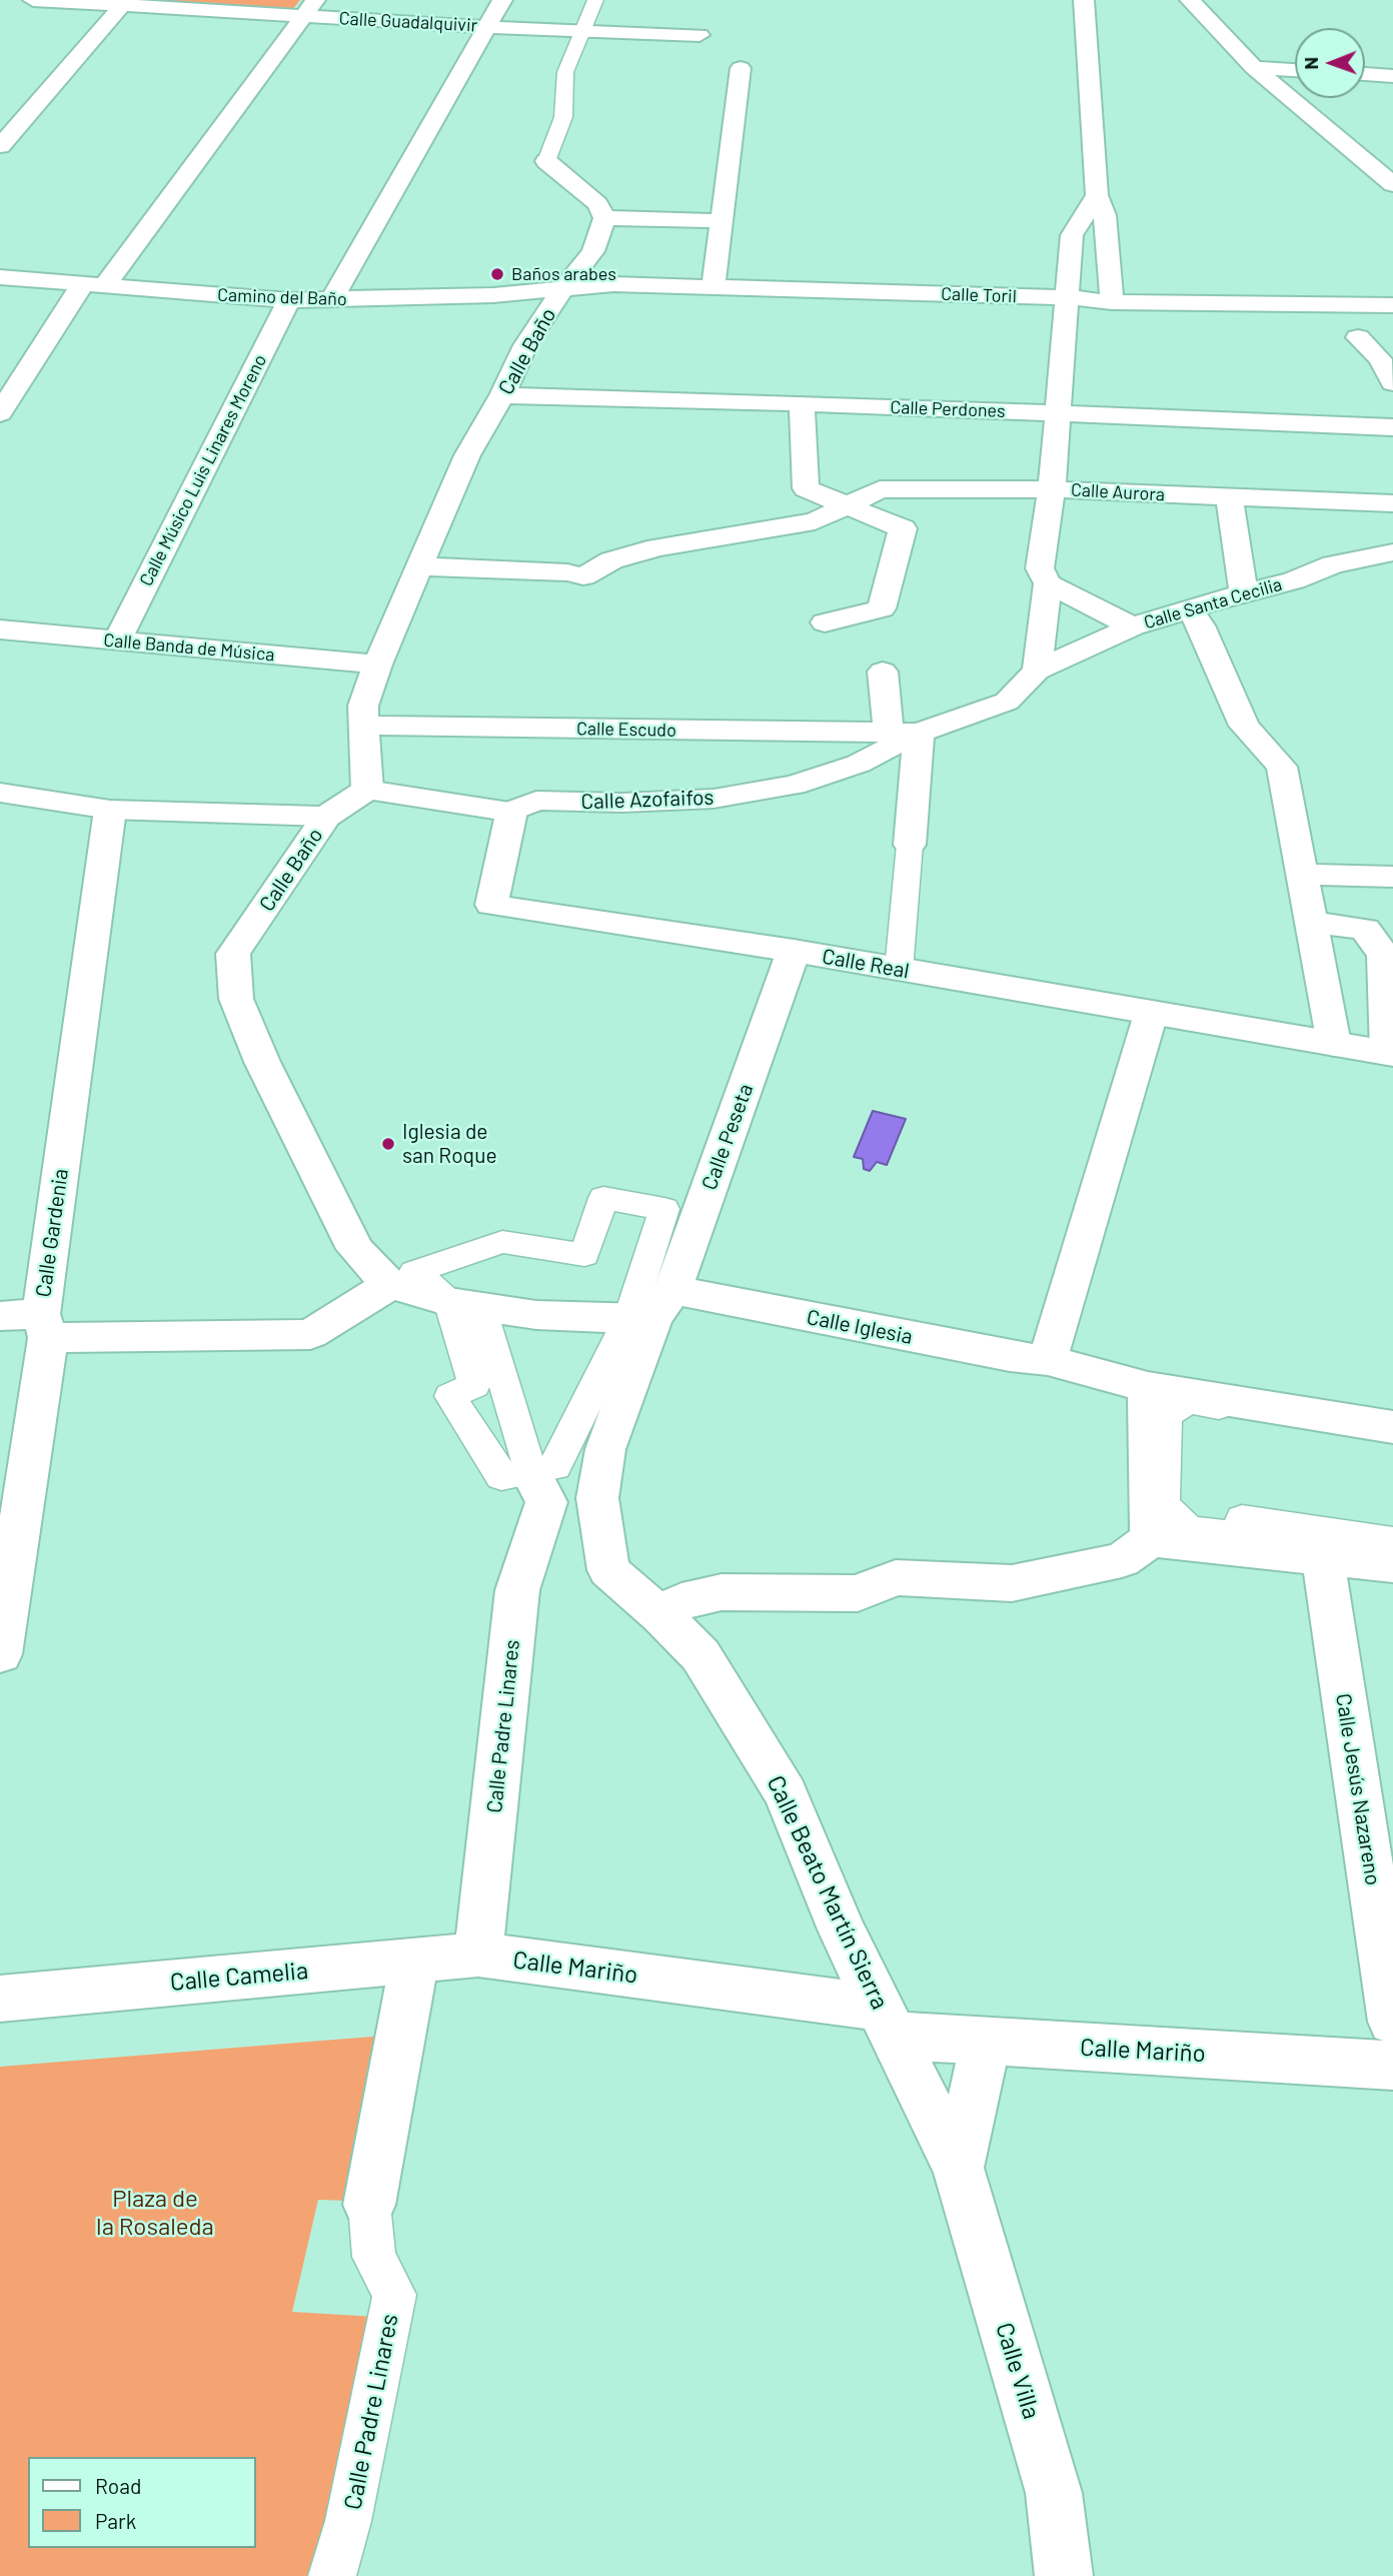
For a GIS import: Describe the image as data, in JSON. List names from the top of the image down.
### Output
{
  "streets": {
    "street": [
      "Calle Guadalquivir",
      "Calle Toril",
      "Camino del Baño",
      "Calle Baño",
      "Calle Perdones",
      "Calle Músico Luis Linares Moreno",
      "Calle Aurora",
      "Calle Santa Cecilia",
      "Calle Banda de Música",
      "Calle Escudo",
      "Calle Azofaifos",
      "Calle Real",
      "Calle Peseta",
      "Calle Gardenia",
      "Calle Iglesia",
      "Calle Padre Linares",
      "Calle Jesús Nazareno",
      "Calle Beato Martín Sierra",
      "Calle Mariño",
      "Calle Camelia",
      "Calle Villa"
    ]
  },
  "crossings": [
    ["Calle Toril", "Camino del Baño"],
    ["Calle Toril", "Calle Baño"],
    ["Camino del Baño", "Calle Baño"],
    ["Camino del Baño", "Calle Músico Luis Linares Moreno"],
    ["Calle Baño", "Calle Perdones"],
    ["Calle Baño", "Calle Aurora"],
    ["Calle Baño", "Calle Banda de Música"],
    ["Calle Baño", "Calle Escudo"],
    ["Calle Baño", "Calle Azofaifos"],
    ["Calle Baño", "Calle Iglesia"],
    ["Calle Músico Luis Linares Moreno", "Calle Banda de Música"],
    ["Calle Santa Cecilia", "Calle Escudo"],
    ["Calle Escudo", "Calle Azofaifos"],
    ["Calle Azofaifos", "Calle Real"],
    ["Calle Real", "Calle Peseta"],
    ["Calle Peseta", "Calle Iglesia"],
    ["Calle Peseta", "Calle Beato Martín Sierra"],
    ["Calle Padre Linares", "Calle Mariño"],
    ["Calle Padre Linares", "Calle Camelia"],
    ["Calle Beato Martín Sierra", "Calle Mariño"],
    ["Calle Beato Martín Sierra", "Calle Villa"],
    ["Calle Mariño", "Calle Camelia"],
    ["Calle Mariño", "Calle Villa"]
  ],
  "parks": ["Plaza de la Rosaleda"],
  "places": ["Baños arabes", "Iglesia de san Roque"],
  "legend": ["Road", "Park"],
  "north": "left"
}
